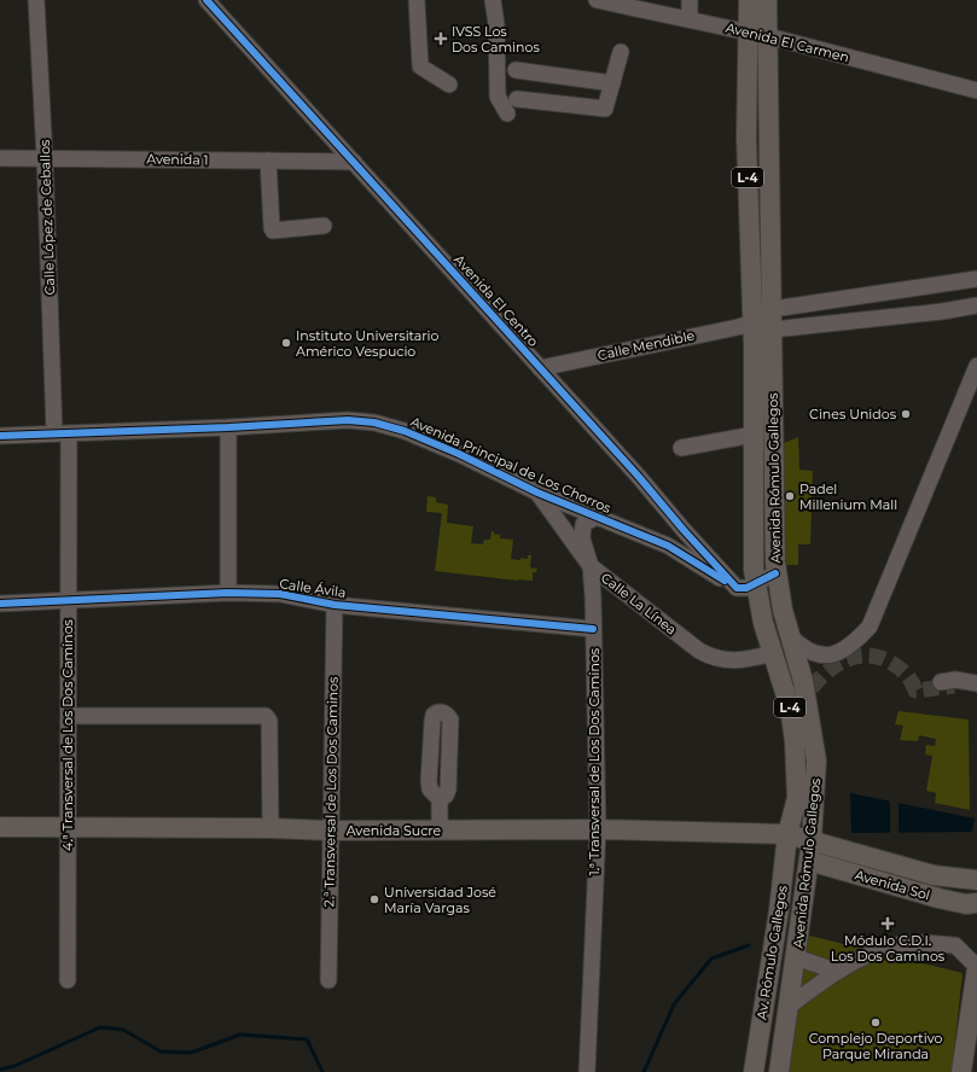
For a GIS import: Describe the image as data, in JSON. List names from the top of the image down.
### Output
{
  "streets": {
    "main road": [
      "L-4",
      "Avenida Rómulo Gallegos",
      "Avenida Sucre",
      "Avenida Sol",
      "Av. Rómulo Gallegos"
    ],
    "street": [
      "Avenida El Carmen",
      "Avenida 1",
      "Calle López de Ceballos",
      "Avenida El Centro",
      "Calle Mendible",
      "Avenida Principal de Los Chorros",
      "Calle Ávila",
      "Calle La Línea",
      "4.ª Transversal de Los Dos Caminos",
      "1.ª Transversal de Los Dos Caminos",
      "2.ª Transversal de Los Dos Caminos"
    ]
  },
  "crossings": [
    ["Avenida El Carmen", "Avenida Rómulo Gallegos"],
    ["Avenida 1", "Calle López de Ceballos"],
    ["Avenida 1", "Avenida El Centro"],
    ["Calle López de Ceballos", "Avenida Principal de Los Chorros"],
    ["Calle López de Ceballos", "4.ª Transversal de Los Dos Caminos"],
    ["Avenida El Centro", "Calle Mendible"],
    ["Avenida El Centro", "Avenida Principal de Los Chorros"],
    ["Calle Mendible", "Avenida Rómulo Gallegos"],
    ["Avenida Principal de Los Chorros", "Avenida Rómulo Gallegos"],
    ["Avenida Principal de Los Chorros", "Calle La Línea"],
    ["Avenida Principal de Los Chorros", "4.ª Transversal de Los Dos Caminos"],
    ["Avenida Principal de Los Chorros", "1.ª Transversal de Los Dos Caminos"],
    ["Avenida Rómulo Gallegos", "Calle La Línea"],
    ["Avenida Rómulo Gallegos", "Avenida Sucre"],
    ["Avenida Rómulo Gallegos", "Avenida Sol"],
    ["Avenida Rómulo Gallegos", "Av. Rómulo Gallegos"],
    ["Calle Ávila", "4.ª Transversal de Los Dos Caminos"],
    ["Calle Ávila", "1.ª Transversal de Los Dos Caminos"],
    ["Calle Ávila", "2.ª Transversal de Los Dos Caminos"],
    ["Calle La Línea", "1.ª Transversal de Los Dos Caminos"],
    ["4.ª Transversal de Los Dos Caminos", "Avenida Sucre"],
    ["1.ª Transversal de Los Dos Caminos", "Avenida Sucre"],
    ["2.ª Transversal de Los Dos Caminos", "Avenida Sucre"],
    ["Avenida Sucre", "Avenida Sol"],
    ["Avenida Sucre", "Av. Rómulo Gallegos"],
    ["Avenida Sol", "Av. Rómulo Gallegos"]
  ],
  "places": {
    "health": ["IVSS Los Dos Caminos", "Módulo C.D.I. Los Dos Caminos"],
    "other": [
      "Instituto Universitario Américo Vespucio",
      "Cines Unidos",
      "Padel Millenium Mall",
      "Universidad José María Vargas",
      "Complejo Deportivo Parque Miranda"
    ]
  }
}
